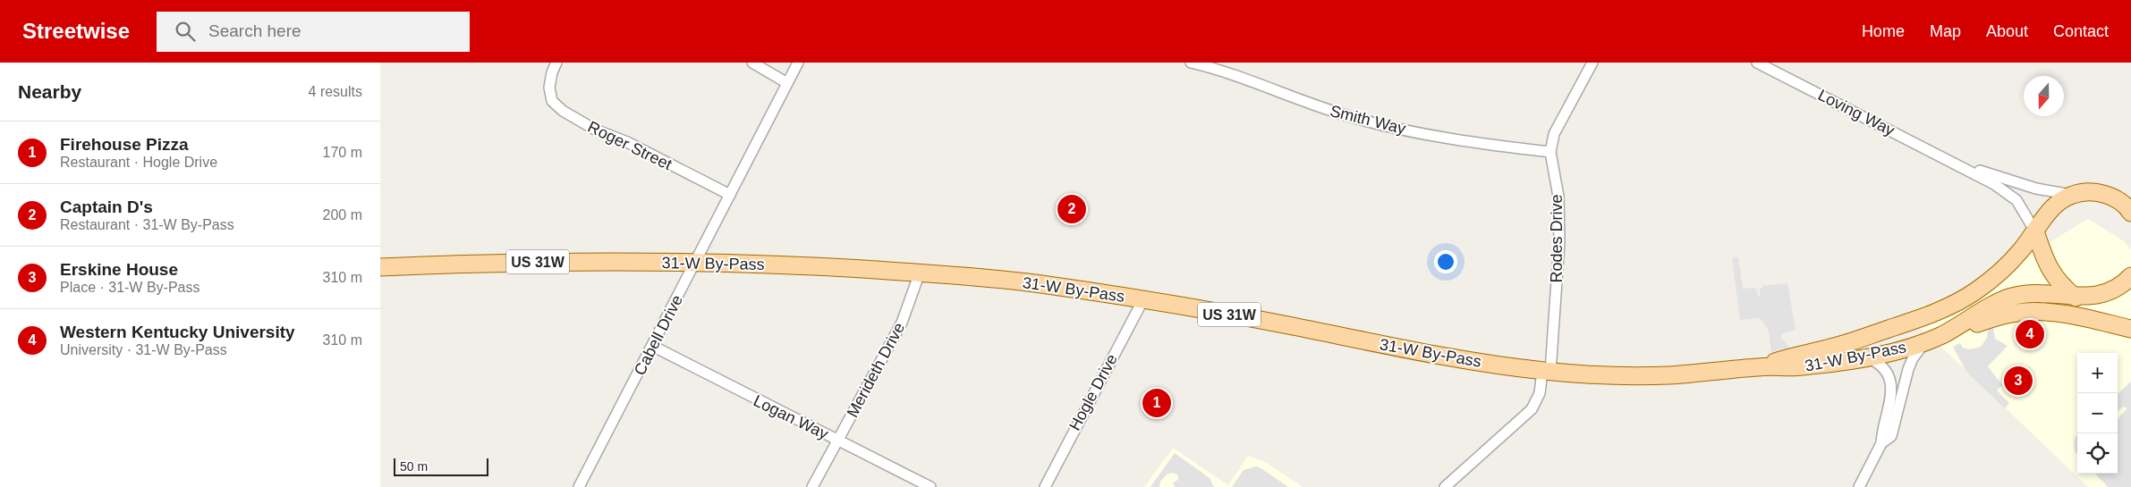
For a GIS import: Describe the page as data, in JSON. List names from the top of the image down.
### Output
{
  "streets": {
    "main road": ["US 31W", "31-W By-Pass"],
    "street": [
      "Loving Way",
      "Smith Way",
      "Roger Street",
      "Rodes Drive",
      "Cabell Drive",
      "Merideth Drive",
      "Hogle Drive",
      "Logan Way"
    ]
  },
  "crossings": [
    ["Loving Way", "31-W By-Pass"],
    ["Smith Way", "Rodes Drive"],
    ["Roger Street", "Cabell Drive"],
    ["Rodes Drive", "31-W By-Pass"],
    ["31-W By-Pass", "Cabell Drive"],
    ["31-W By-Pass", "Merideth Drive"],
    ["31-W By-Pass", "Hogle Drive"],
    ["Cabell Drive", "Logan Way"],
    ["Merideth Drive", "Logan Way"]
  ],
  "scale_bar": "50 m",
  "north": "bottom",
  "page": {
    "header": "Streetwise",
    "search": "Search here",
    "nav": [
      "Home",
      "Map",
      "About",
      "Contact"
    ],
    "heading": ["Nearby", "4 results"],
    "list": [
      {
        "mark": "1",
        "name": "Firehouse Pizza",
        "note": "Restaurant · Hogle Drive",
        "value": "170 m"
      },
      {
        "mark": "2",
        "name": "Captain D's",
        "note": "Restaurant · 31-W By-Pass",
        "value": "200 m"
      },
      {
        "mark": "3",
        "name": "Erskine House",
        "note": "Place · 31-W By-Pass",
        "value": "310 m"
      },
      {
        "mark": "4",
        "name": "Western Kentucky University",
        "note": "University · 31-W By-Pass",
        "value": "310 m"
      }
    ],
    "pins": [
      "2",
      "4",
      "3",
      "1"
    ],
    "map_buttons": ["+", "−"],
    "scale": "50 m"
  }
}
